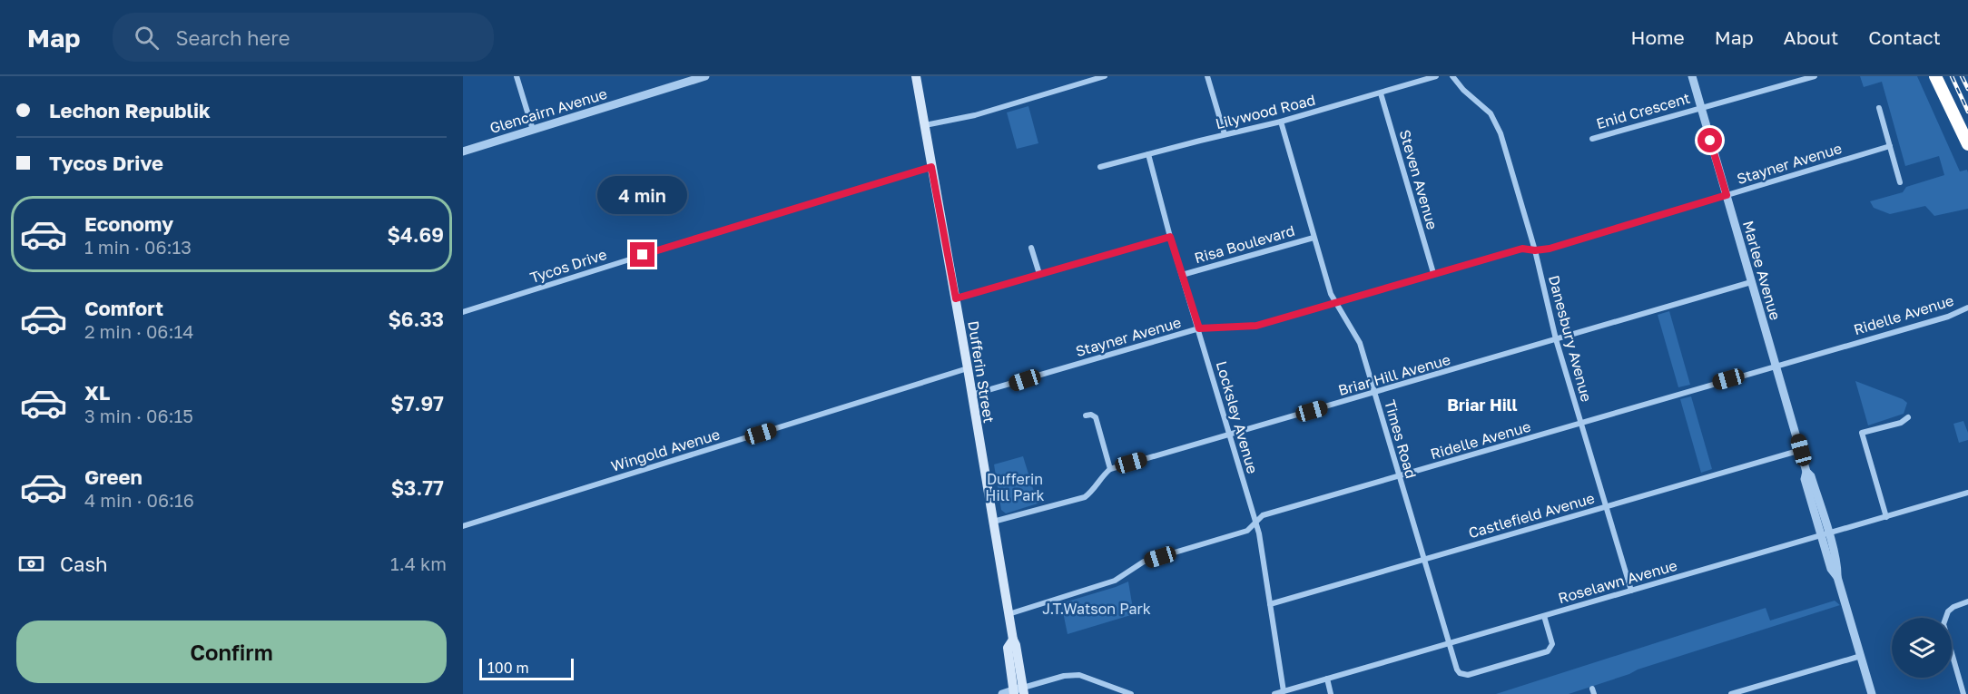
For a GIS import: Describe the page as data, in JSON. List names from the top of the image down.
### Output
{
  "streets": {
    "main road": ["Dufferin Street"],
    "street": [
      "Glencairn Avenue",
      "Enid Crescent",
      "Lilywood Road",
      "Stayner Avenue",
      "Steven Avenue",
      "Risa Boulevard",
      "Tycos Drive",
      "Marlee Avenue",
      "Ridelle Avenue",
      "Danesbury Avenue",
      "Briar Hill Avenue",
      "Locksley Avenue",
      "Times Road",
      "Wingold Avenue",
      "Castlefield Avenue",
      "Roselawn Avenue"
    ]
  },
  "crossings": [
    ["Enid Crescent", "Marlee Avenue"],
    ["Lilywood Road", "Steven Avenue"],
    ["Lilywood Road", "Locksley Avenue"],
    ["Lilywood Road", "Times Road"],
    ["Stayner Avenue", "Steven Avenue"],
    ["Stayner Avenue", "Marlee Avenue"],
    ["Stayner Avenue", "Danesbury Avenue"],
    ["Stayner Avenue", "Dufferin Street"],
    ["Stayner Avenue", "Locksley Avenue"],
    ["Stayner Avenue", "Times Road"],
    ["Risa Boulevard", "Locksley Avenue"],
    ["Risa Boulevard", "Times Road"],
    ["Tycos Drive", "Dufferin Street"],
    ["Marlee Avenue", "Ridelle Avenue"],
    ["Marlee Avenue", "Briar Hill Avenue"],
    ["Marlee Avenue", "Castlefield Avenue"],
    ["Marlee Avenue", "Roselawn Avenue"],
    ["Ridelle Avenue", "Danesbury Avenue"],
    ["Ridelle Avenue", "Dufferin Street"],
    ["Ridelle Avenue", "Locksley Avenue"],
    ["Ridelle Avenue", "Times Road"],
    ["Danesbury Avenue", "Briar Hill Avenue"],
    ["Danesbury Avenue", "Castlefield Avenue"],
    ["Danesbury Avenue", "Roselawn Avenue"],
    ["Dufferin Street", "Wingold Avenue"],
    ["Briar Hill Avenue", "Locksley Avenue"],
    ["Briar Hill Avenue", "Times Road"],
    ["Locksley Avenue", "Castlefield Avenue"],
    ["Locksley Avenue", "Roselawn Avenue"],
    ["Times Road", "Castlefield Avenue"],
    ["Times Road", "Roselawn Avenue"]
  ],
  "districts": ["Briar Hill"],
  "parks": ["Dufferin Hill Park", "J.T.Watson Park"],
  "scale_bar": "100 m",
  "page": {
    "header": "Map",
    "search": "Search here",
    "nav": [
      "Home",
      "Map",
      "About",
      "Contact"
    ],
    "banner": ["Lechon Republik", "Tycos Drive"],
    "bubble": "4 min",
    "list": [
      {
        "name": "Economy",
        "note": "1 min · 06:13",
        "value": "$4.69"
      },
      {
        "name": "Comfort",
        "note": "2 min · 06:14",
        "value": "$6.33"
      },
      {
        "name": "XL",
        "note": "3 min · 06:15",
        "value": "$7.97"
      },
      {
        "name": "Green",
        "note": "4 min · 06:16",
        "value": "$3.77"
      }
    ],
    "pay": ["Cash", "1.4 km"],
    "buttons": "Confirm",
    "scale": "100 m"
  }
}
